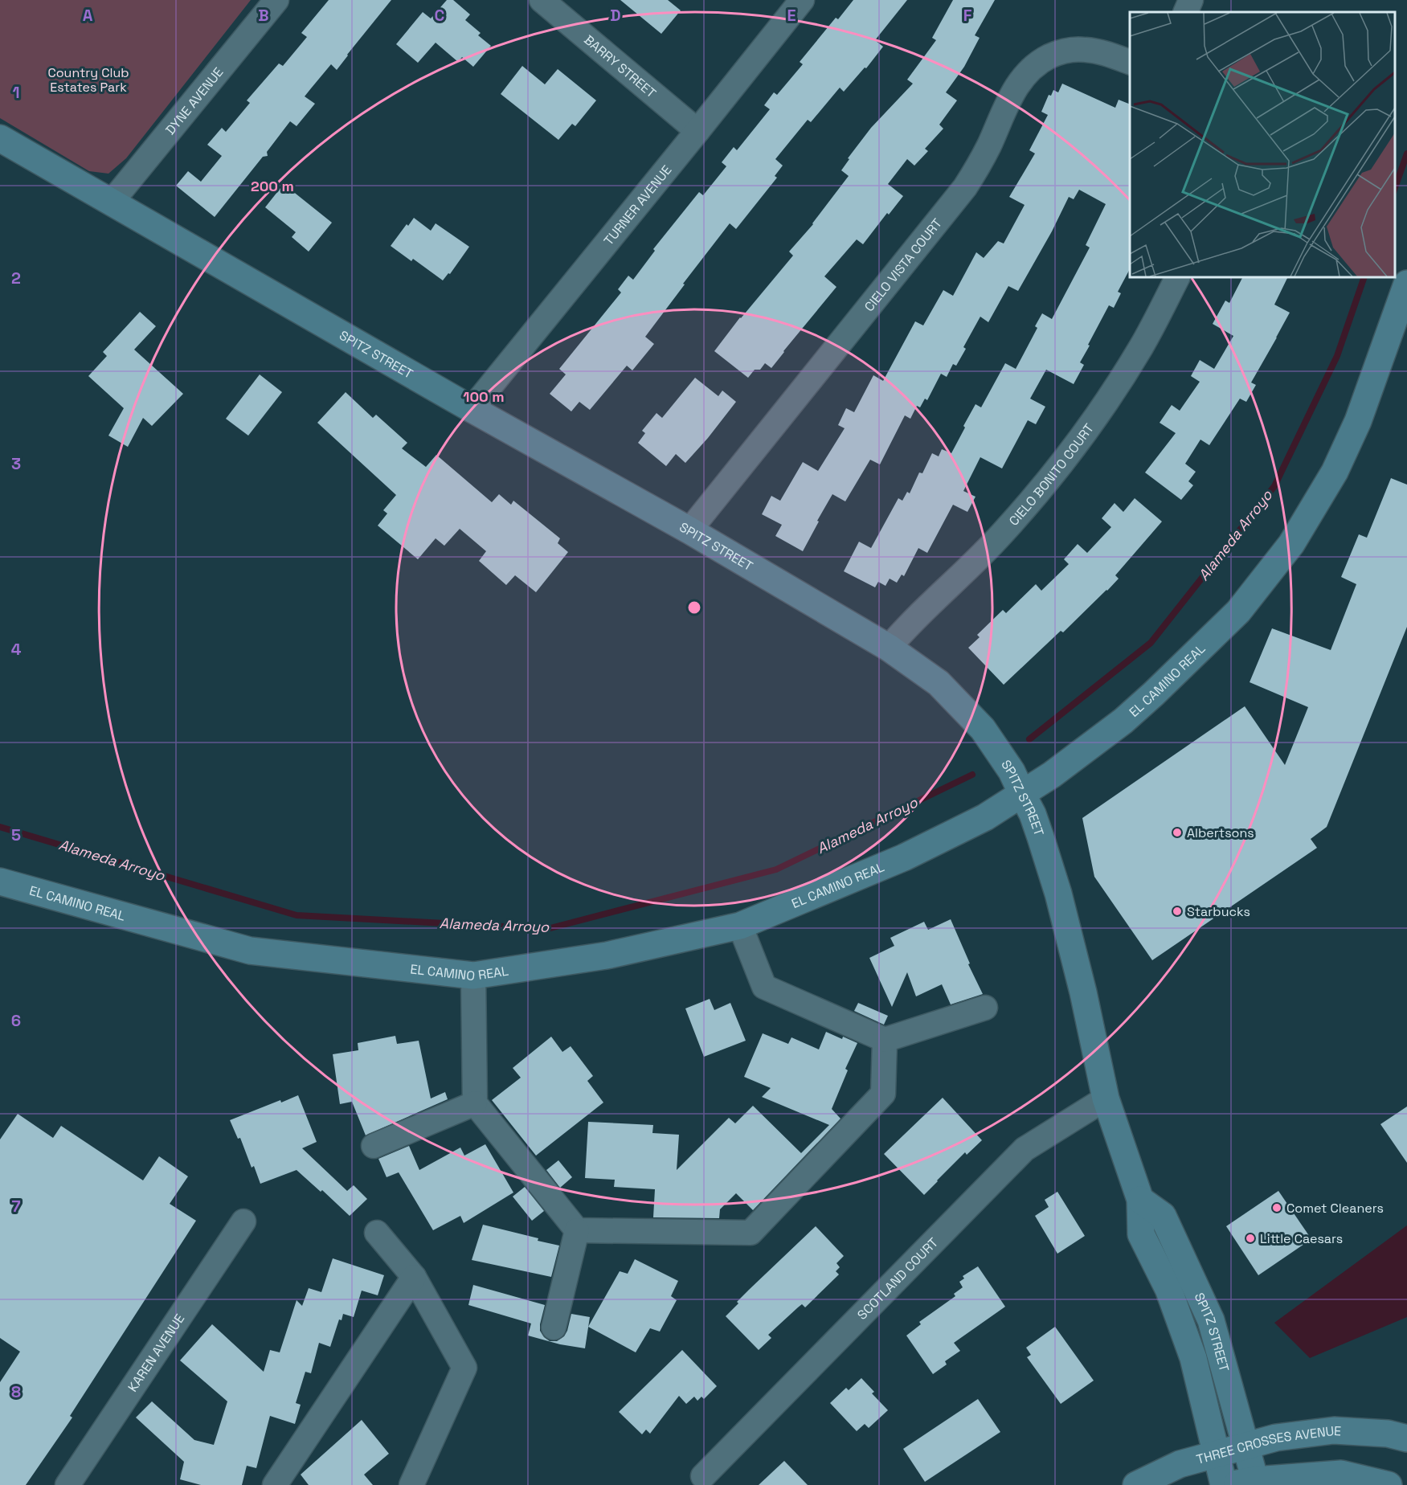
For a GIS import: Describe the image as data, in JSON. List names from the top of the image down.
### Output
{
  "streets": {
    "street": [
      "BARRY STREET",
      "DYNE AVENUE",
      "TURNER AVENUE",
      "CIELO VISTA COURT",
      "SPITZ STREET",
      "CIELO BONITO COURT",
      "EL CAMINO REAL",
      "SCOTLAND COURT",
      "KAREN AVENUE",
      "THREE CROSSES AVENUE"
    ]
  },
  "crossings": [
    ["BARRY STREET", "TURNER AVENUE"],
    ["DYNE AVENUE", "SPITZ STREET"],
    ["TURNER AVENUE", "SPITZ STREET"],
    ["CIELO VISTA COURT", "SPITZ STREET"],
    ["SPITZ STREET", "CIELO BONITO COURT"],
    ["SPITZ STREET", "EL CAMINO REAL"],
    ["SPITZ STREET", "SCOTLAND COURT"],
    ["SPITZ STREET", "THREE CROSSES AVENUE"]
  ],
  "water": ["Alameda Arroyo"],
  "parks": ["Country Club Estates Park"],
  "places": [
    "Albertsons",
    "Starbucks",
    "Comet Cleaners",
    "Little Caesars"
  ],
  "grid": {
    "columns": [
      "A",
      "B",
      "C",
      "D",
      "E",
      "F"
    ],
    "rows": [
      "1",
      "2",
      "3",
      "4",
      "5",
      "6",
      "7",
      "8"
    ]
  },
  "rings": ["200 m", "100 m"]
}
